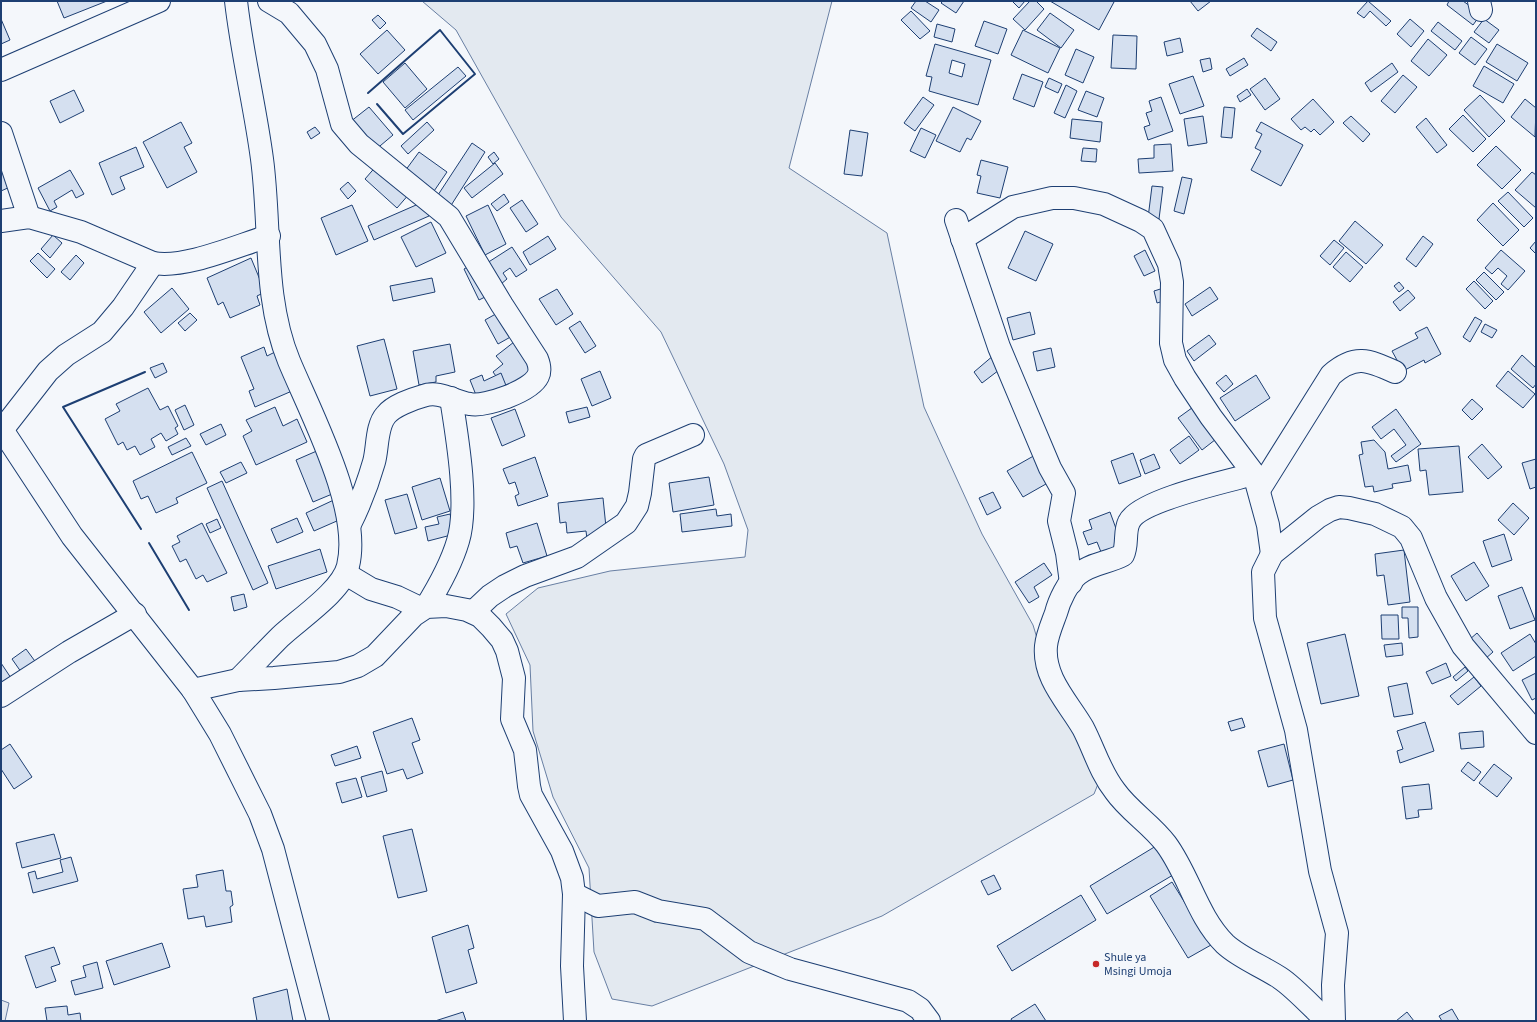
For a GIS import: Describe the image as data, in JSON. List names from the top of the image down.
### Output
{
  "places": ["Shule ya Msingi Umoja"]
}
